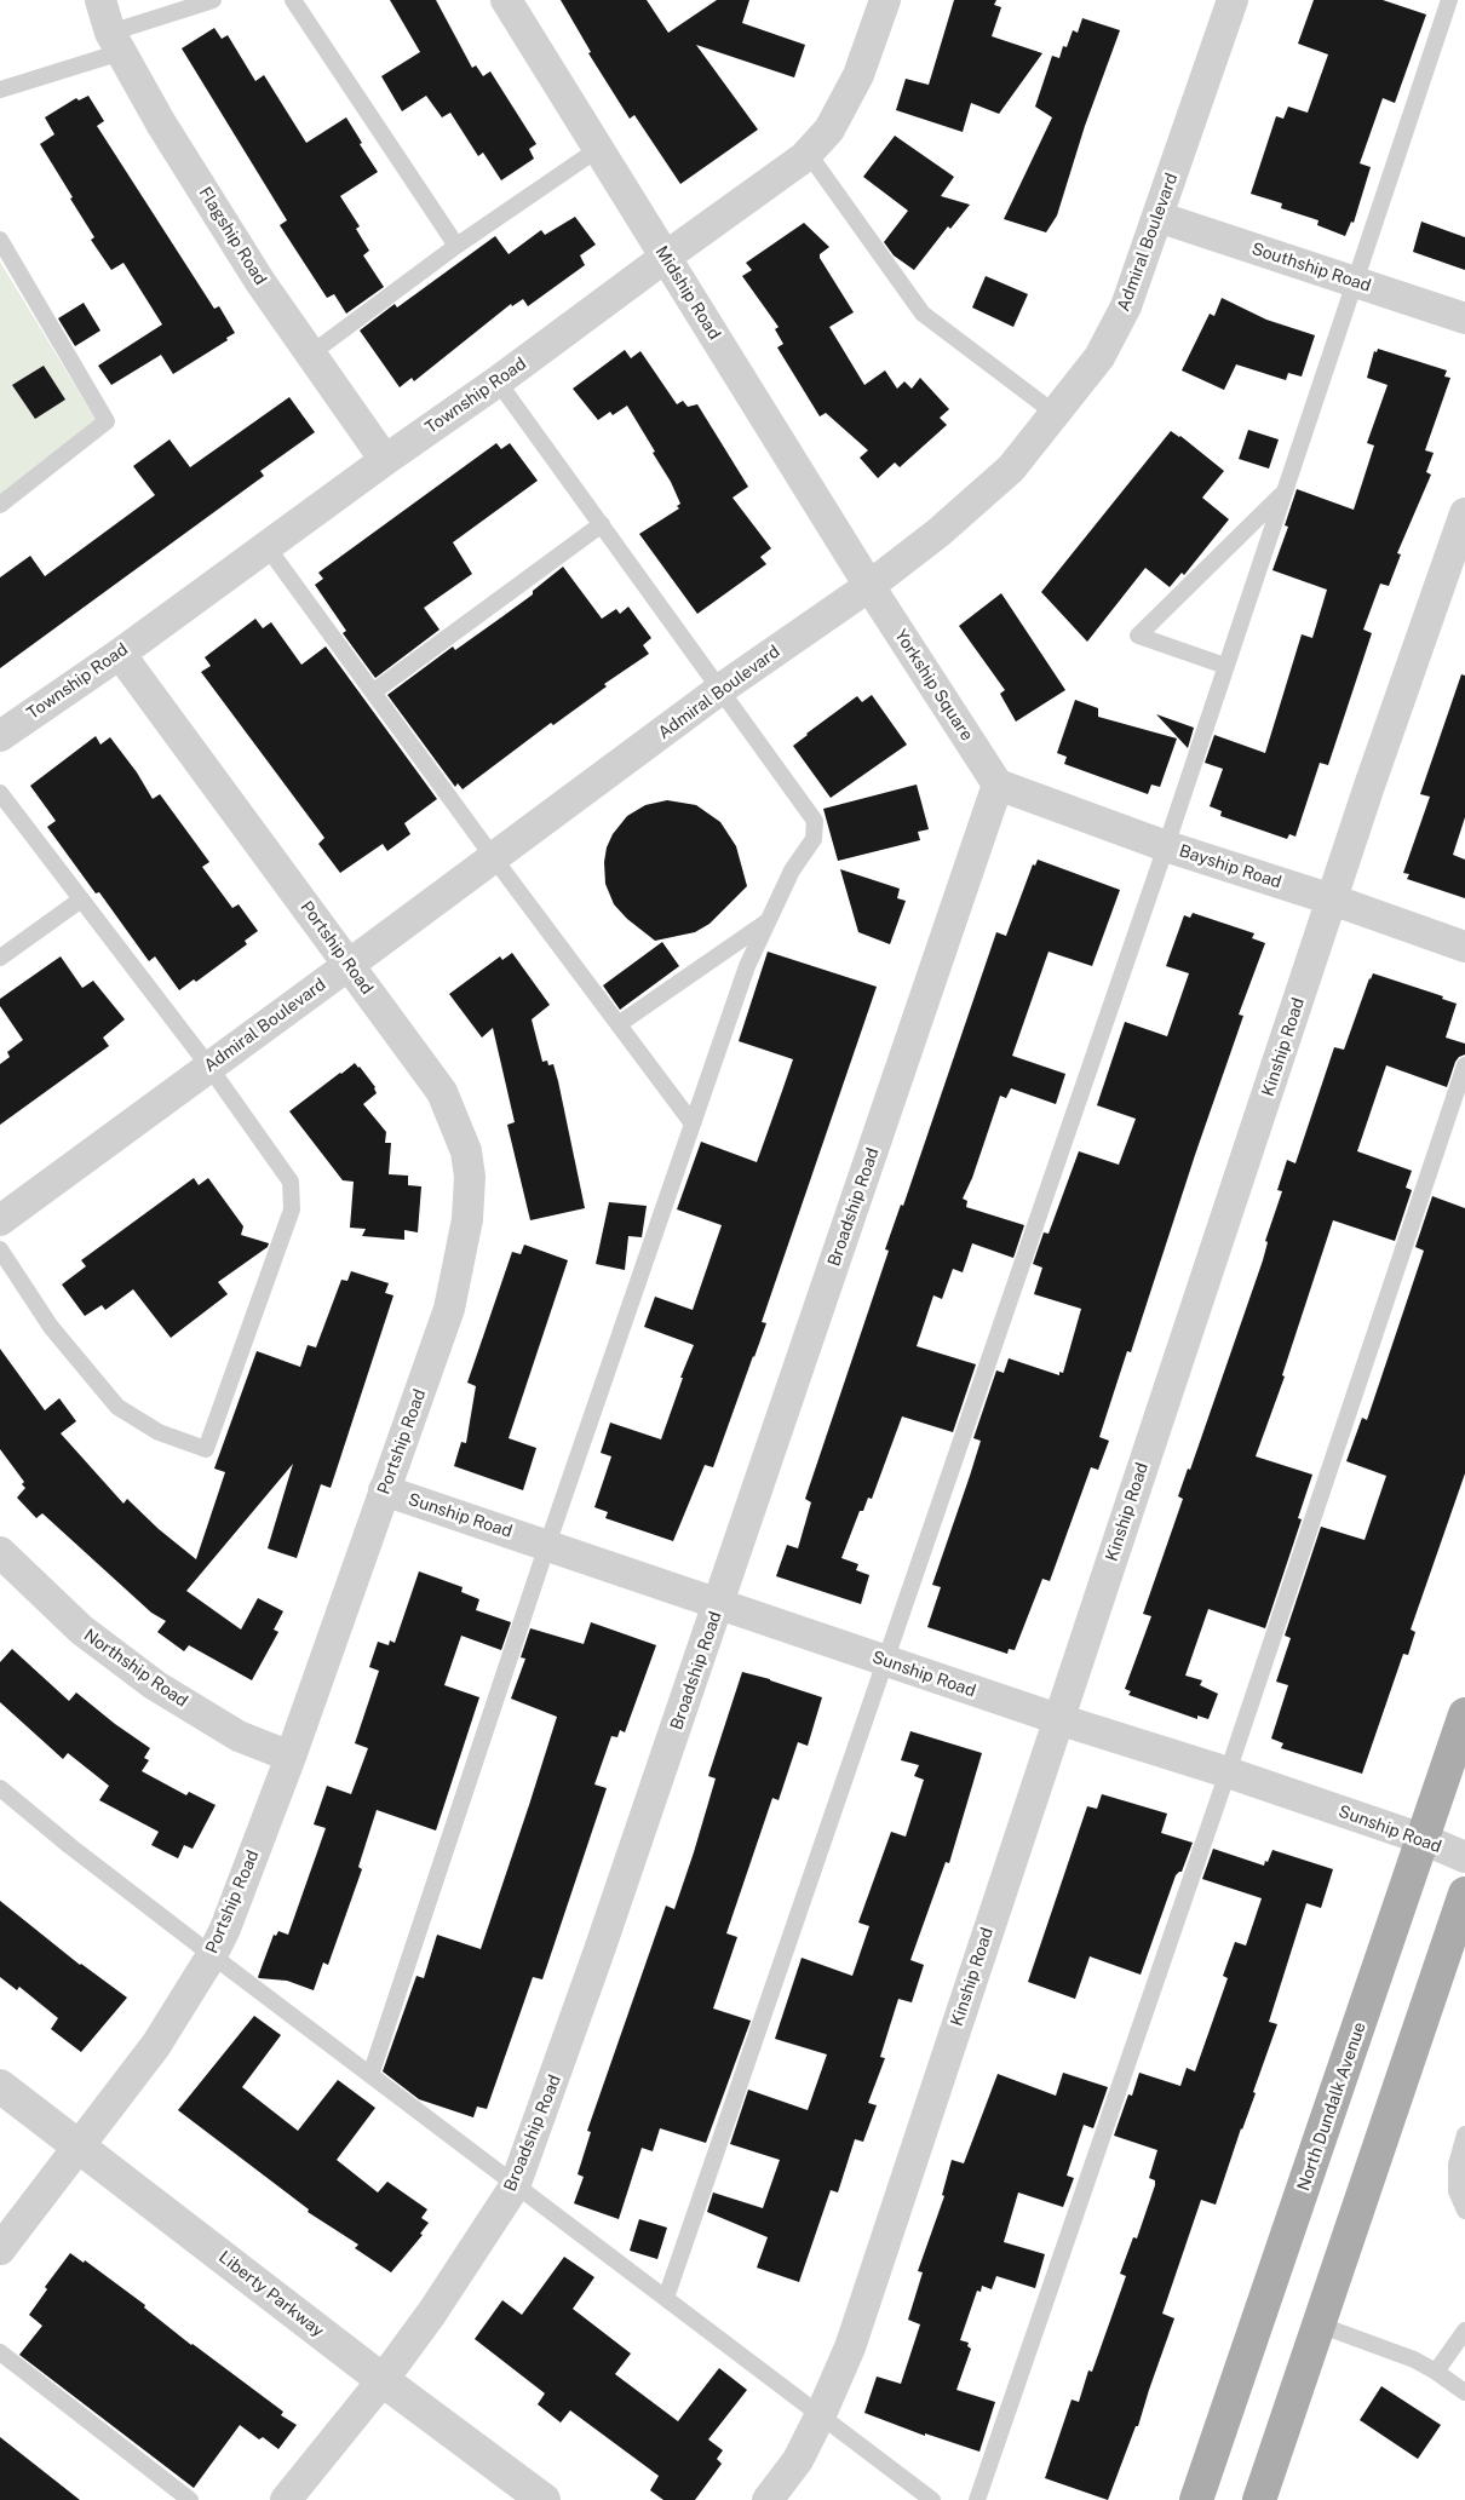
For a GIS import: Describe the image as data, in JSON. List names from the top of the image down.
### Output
{
  "streets": {
    "main road": ["North Dundalk Avenue"],
    "street": [
      "Flagship Road",
      "Admiral Boulevard",
      "Southship Road",
      "Midship Road",
      "Township Road",
      "Yorkship Square",
      "Bayship Road",
      "Portship Road",
      "Kinship Road",
      "Broadship Road",
      "Sunship Road",
      "Northship Road",
      "Liberty Parkway"
    ]
  },
  "crossings": [
    ["Flagship Road", "Township Road"],
    ["Admiral Boulevard", "Southship Road"],
    ["Admiral Boulevard", "Midship Road"],
    ["Admiral Boulevard", "Yorkship Square"],
    ["Admiral Boulevard", "Portship Road"],
    ["Midship Road", "Township Road"],
    ["Midship Road", "Yorkship Square"],
    ["Township Road", "Portship Road"],
    ["Yorkship Square", "Bayship Road"],
    ["Yorkship Square", "Broadship Road"],
    ["Bayship Road", "Kinship Road"],
    ["Bayship Road", "Broadship Road"],
    ["Portship Road", "Sunship Road"],
    ["Portship Road", "Northship Road"],
    ["Portship Road", "Liberty Parkway"],
    ["Kinship Road", "Sunship Road"],
    ["Broadship Road", "Sunship Road"],
    ["Broadship Road", "Liberty Parkway"],
    ["Sunship Road", "North Dundalk Avenue"]
  ]
}
